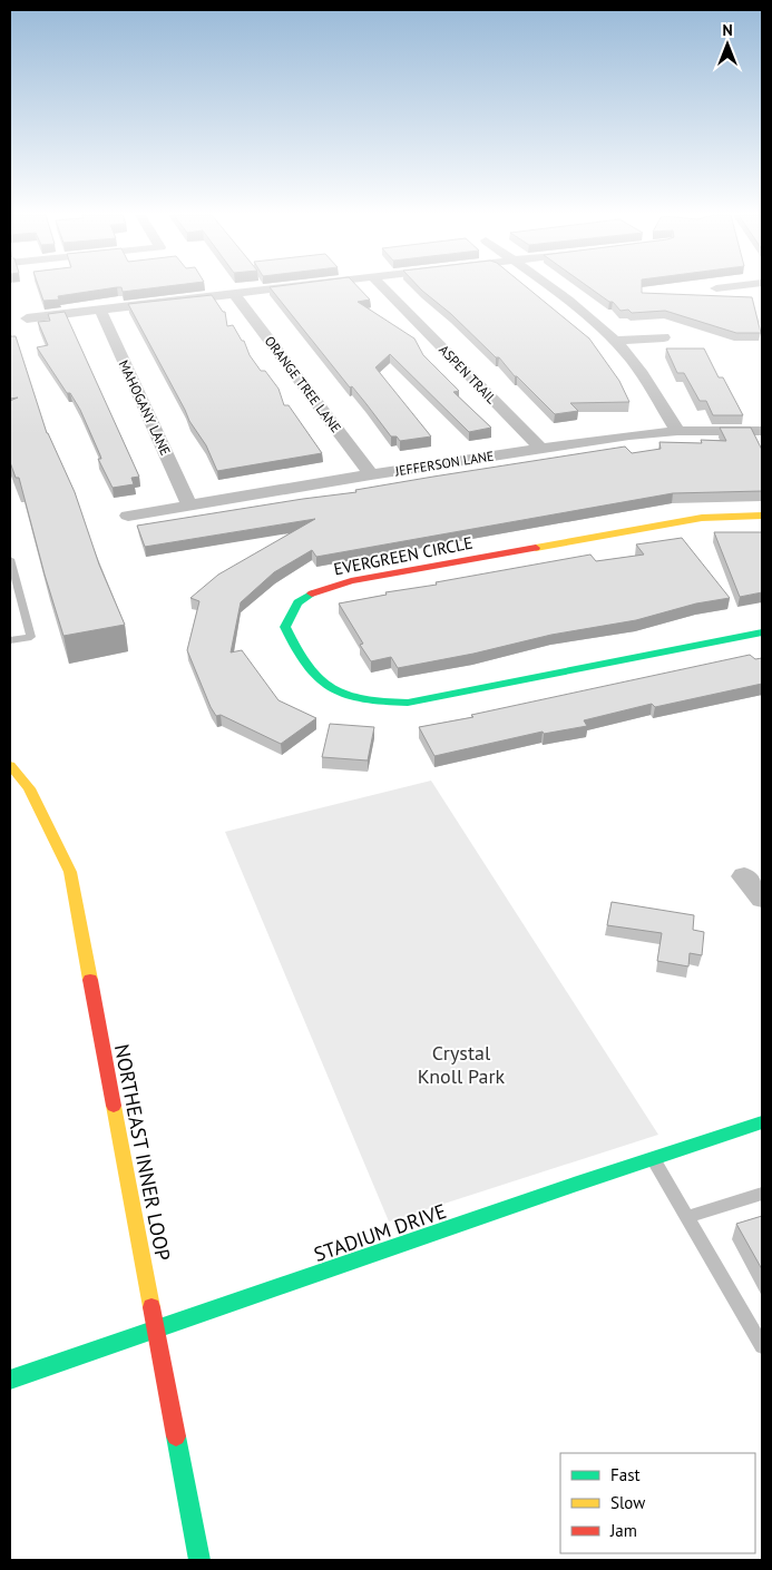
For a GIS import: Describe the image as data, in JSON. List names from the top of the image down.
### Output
{
  "streets": {
    "street": [
      "ASPEN TRAIL",
      "ORANGE TREE LANE",
      "MAHOGANY LANE",
      "JEFFERSON LANE",
      "EVERGREEN CIRCLE",
      "NORTHEAST INNER LOOP",
      "STADIUM DRIVE"
    ]
  },
  "crossings": [
    ["ASPEN TRAIL", "JEFFERSON LANE"],
    ["ORANGE TREE LANE", "JEFFERSON LANE"],
    ["MAHOGANY LANE", "JEFFERSON LANE"],
    ["NORTHEAST INNER LOOP", "STADIUM DRIVE"]
  ],
  "parks": ["Crystal Knoll Park"],
  "legend": ["Fast", "Slow", "Jam"],
  "north": "top"
}
